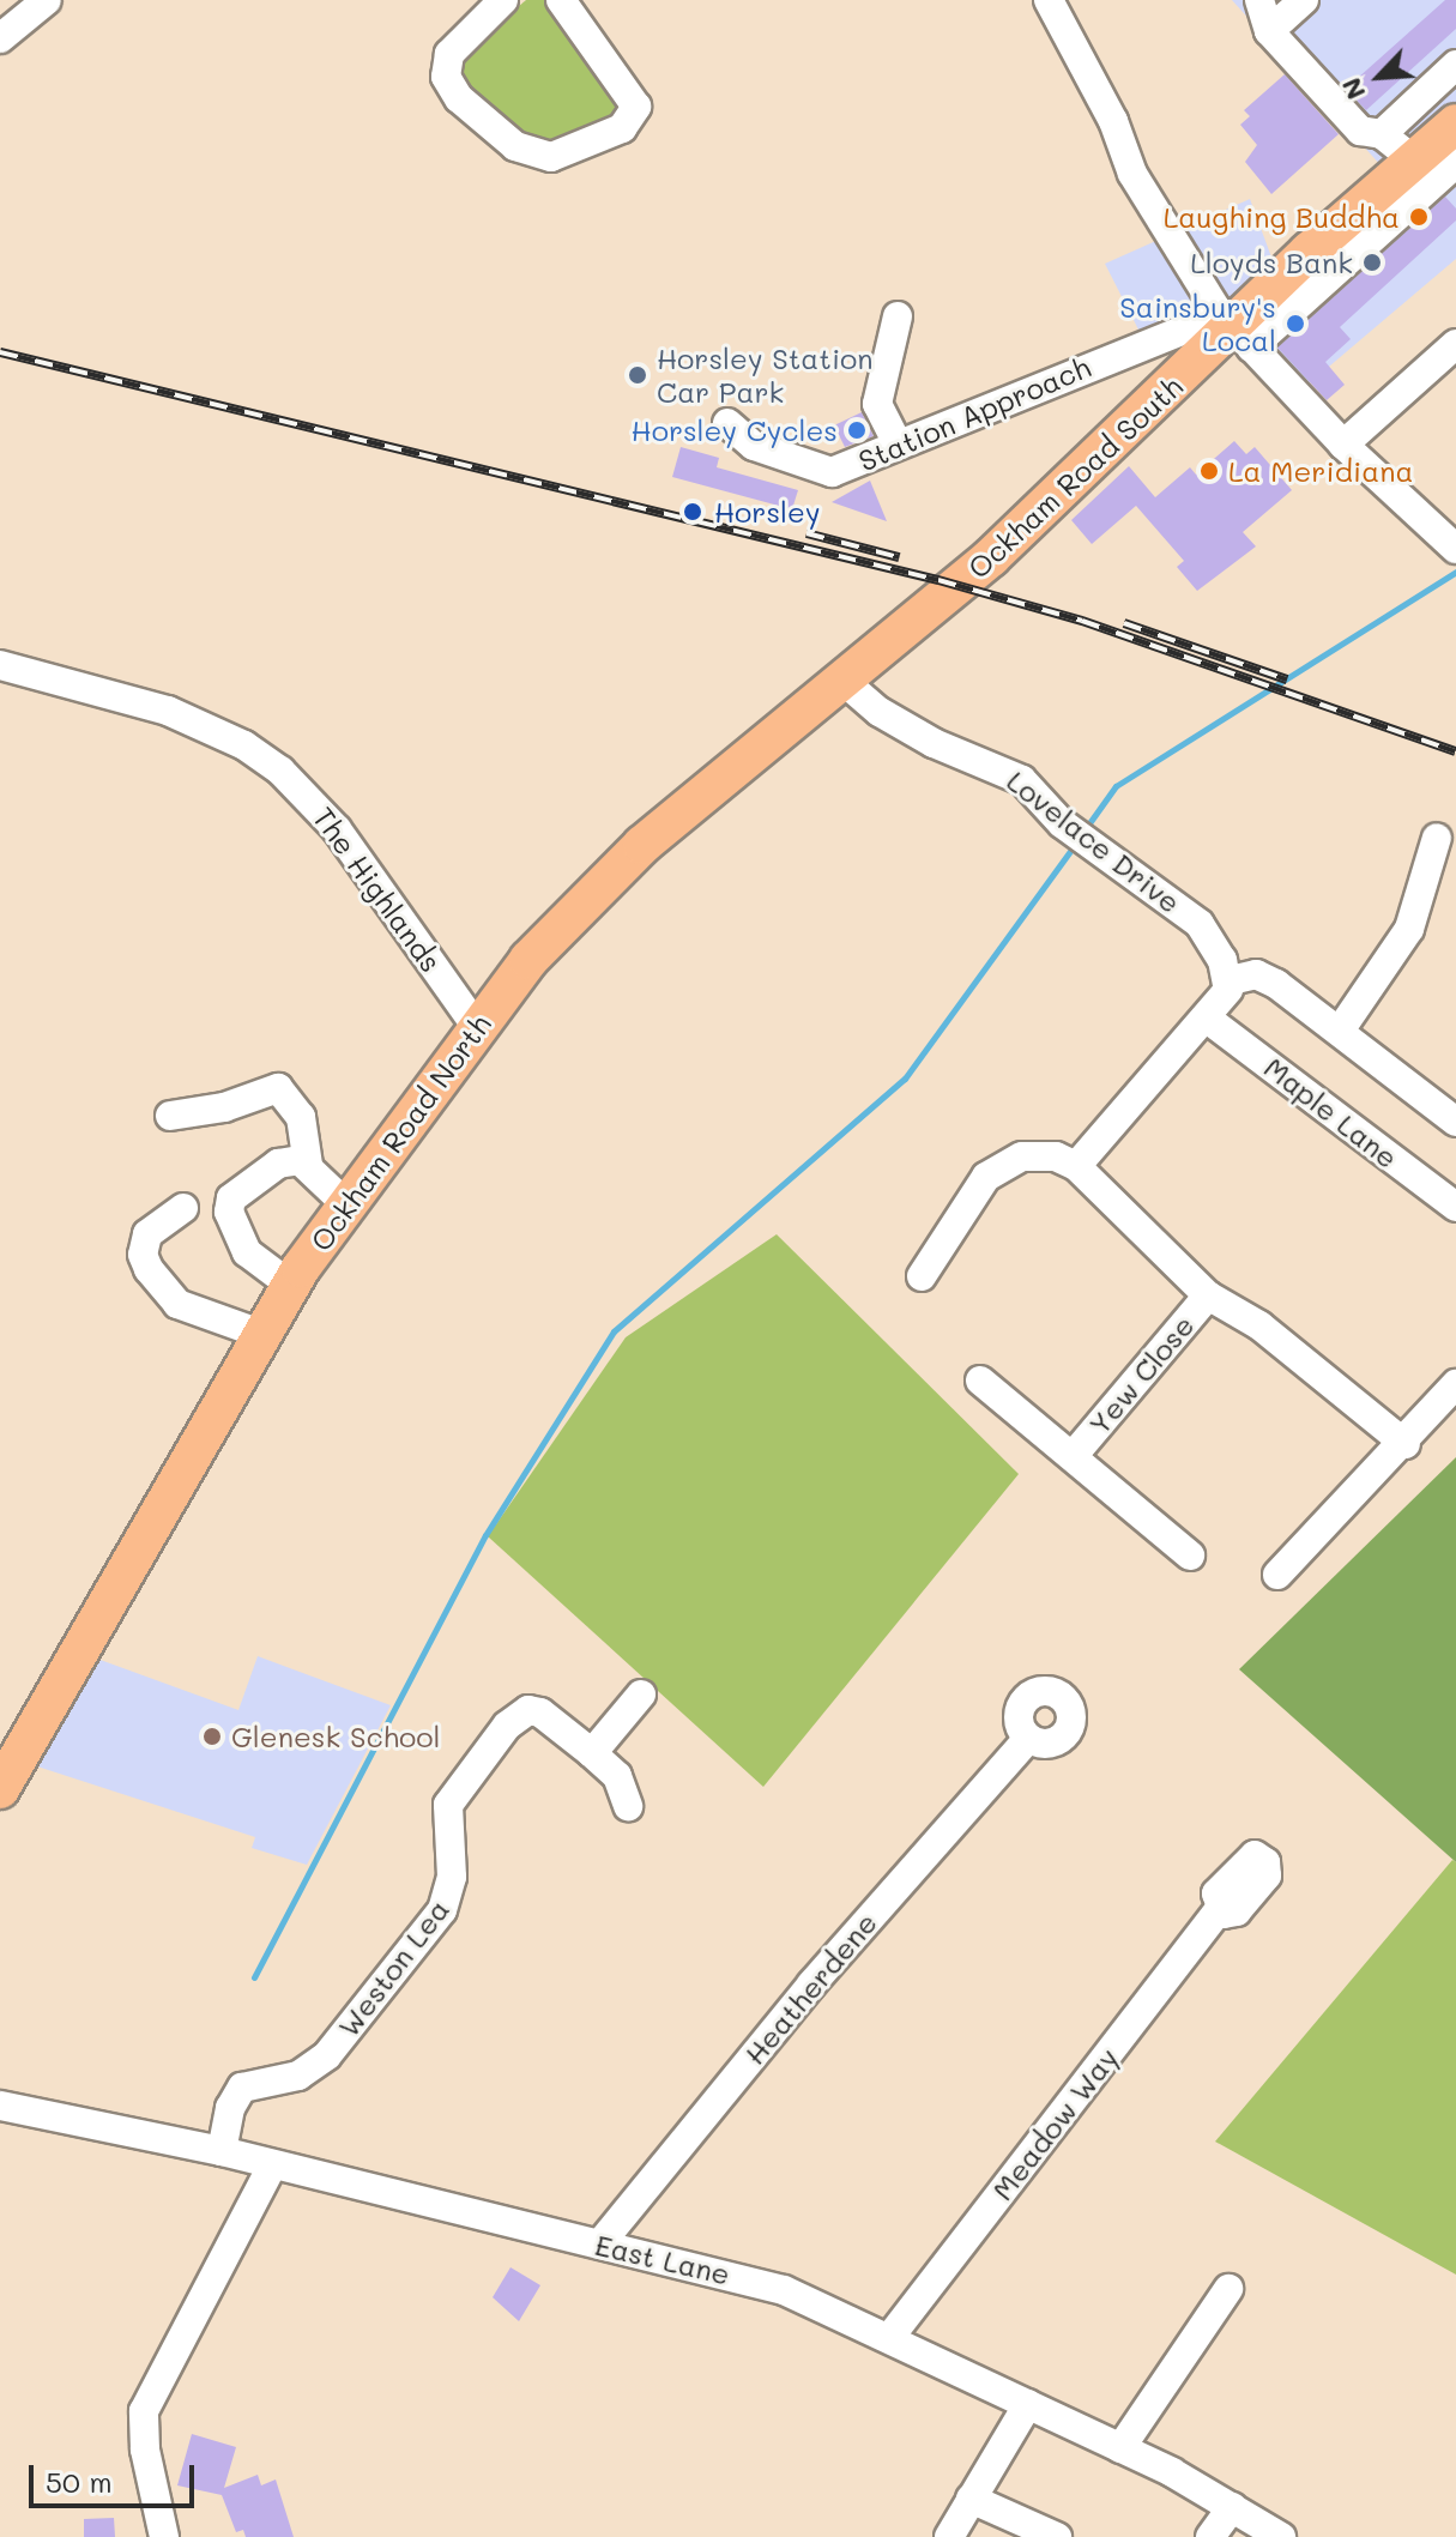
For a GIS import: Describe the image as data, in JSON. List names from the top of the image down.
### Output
{
  "streets": {
    "main road": ["Ockham Road South", "Ockham Road North"],
    "street": [
      "Station Approach",
      "Lovelace Drive",
      "The Highlands",
      "Maple Lane",
      "Yew Close",
      "Weston Lea",
      "Heatherdene",
      "Meadow Way",
      "East Lane"
    ]
  },
  "crossings": [
    ["Station Approach", "Ockham Road South"],
    ["Ockham Road South", "Ockham Road North"],
    ["Lovelace Drive", "Ockham Road North"],
    ["The Highlands", "Ockham Road North"],
    ["Weston Lea", "East Lane"],
    ["Heatherdene", "East Lane"],
    ["Meadow Way", "East Lane"]
  ],
  "places": [
    "Laughing Buddha",
    "Lloyds Bank",
    "Sainsbury's Local",
    "Horsley Station Car Park",
    "Horsley Cycles",
    "La Meridiana",
    "Horsley",
    "Glenesk School"
  ],
  "scale_bar": "50 m",
  "north": "bottom left"
}
